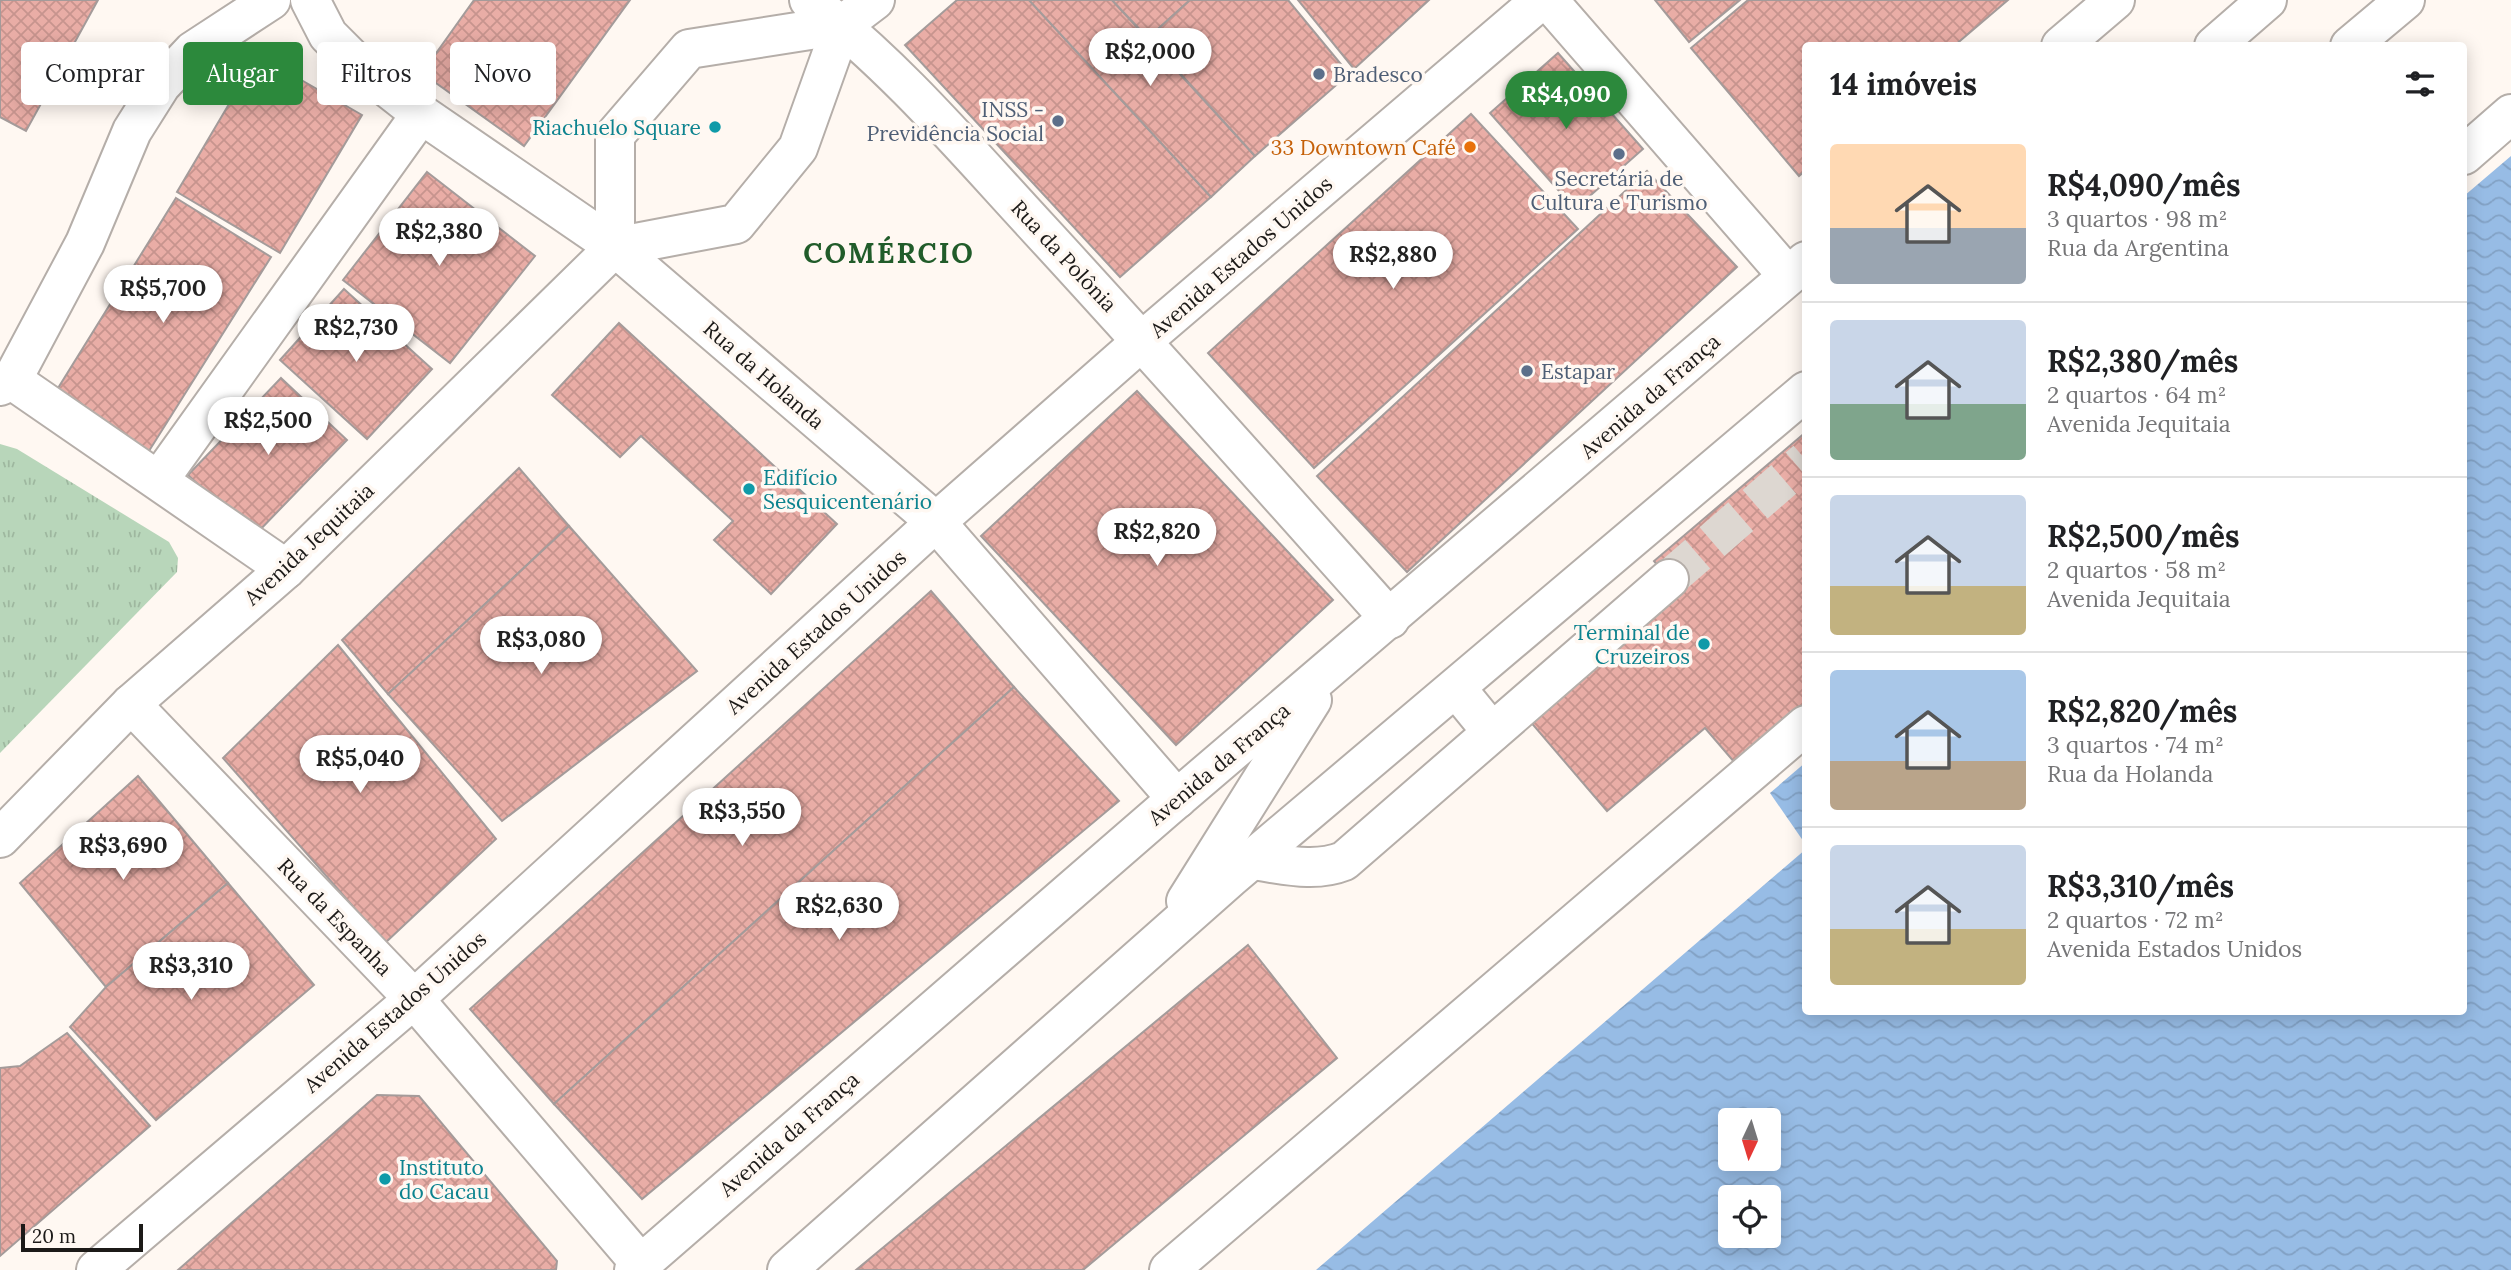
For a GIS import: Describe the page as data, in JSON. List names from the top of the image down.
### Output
{
  "streets": {
    "main road": [
      "Rua da Polônia",
      "Avenida Estados Unidos",
      "Rua da Holanda",
      "Avenida da França",
      "Avenida Jequitaia",
      "Rua da Espanha"
    ]
  },
  "crossings": [
    ["Rua da Polônia", "Avenida Estados Unidos"],
    ["Rua da Polônia", "Avenida da França"],
    ["Avenida Estados Unidos", "Rua da Holanda"],
    ["Avenida Estados Unidos", "Rua da Espanha"],
    ["Rua da Holanda", "Avenida da França"],
    ["Rua da Holanda", "Avenida Jequitaia"],
    ["Avenida da França", "Rua da Espanha"],
    ["Avenida Jequitaia", "Rua da Espanha"]
  ],
  "districts": ["COMÉRCIO"],
  "places": [
    "Bradesco",
    "INSS - Previdência Social",
    "Riachuelo Square",
    "33 Downtown Café",
    "Secretária de Cultura e Turismo",
    "Estapar",
    "Edifício Sesquicentenário",
    "Terminal de Cruzeiros",
    "Instituto do Cacau"
  ],
  "scale_bar": "20 m",
  "north": "bottom",
  "page": {
    "price": [
      "R$2,000",
      "R$4,090",
      "R$2,380",
      "R$2,880",
      "R$5,700",
      "R$2,730",
      "R$2,500",
      "R$2,820",
      "R$3,080",
      "R$5,040",
      "R$3,550",
      "R$3,690",
      "R$2,630",
      "R$3,310"
    ],
    "chip": [
      "Comprar",
      "Alugar",
      "Filtros",
      "Novo"
    ],
    "heading": "14 imóveis",
    "list": [
      {
        "name": "R$4,090/mês",
        "note": "3 quartos · 98 m² · Rua da Argentina"
      },
      {
        "name": "R$2,380/mês",
        "note": "2 quartos · 64 m² · Avenida Jequitaia"
      },
      {
        "name": "R$2,500/mês",
        "note": "2 quartos · 58 m² · Avenida Jequitaia"
      },
      {
        "name": "R$2,820/mês",
        "note": "3 quartos · 74 m² · Rua da Holanda"
      },
      {
        "name": "R$3,310/mês",
        "note": "2 quartos · 72 m² · Avenida Estados Unidos"
      }
    ],
    "scale": "20 m"
  }
}
